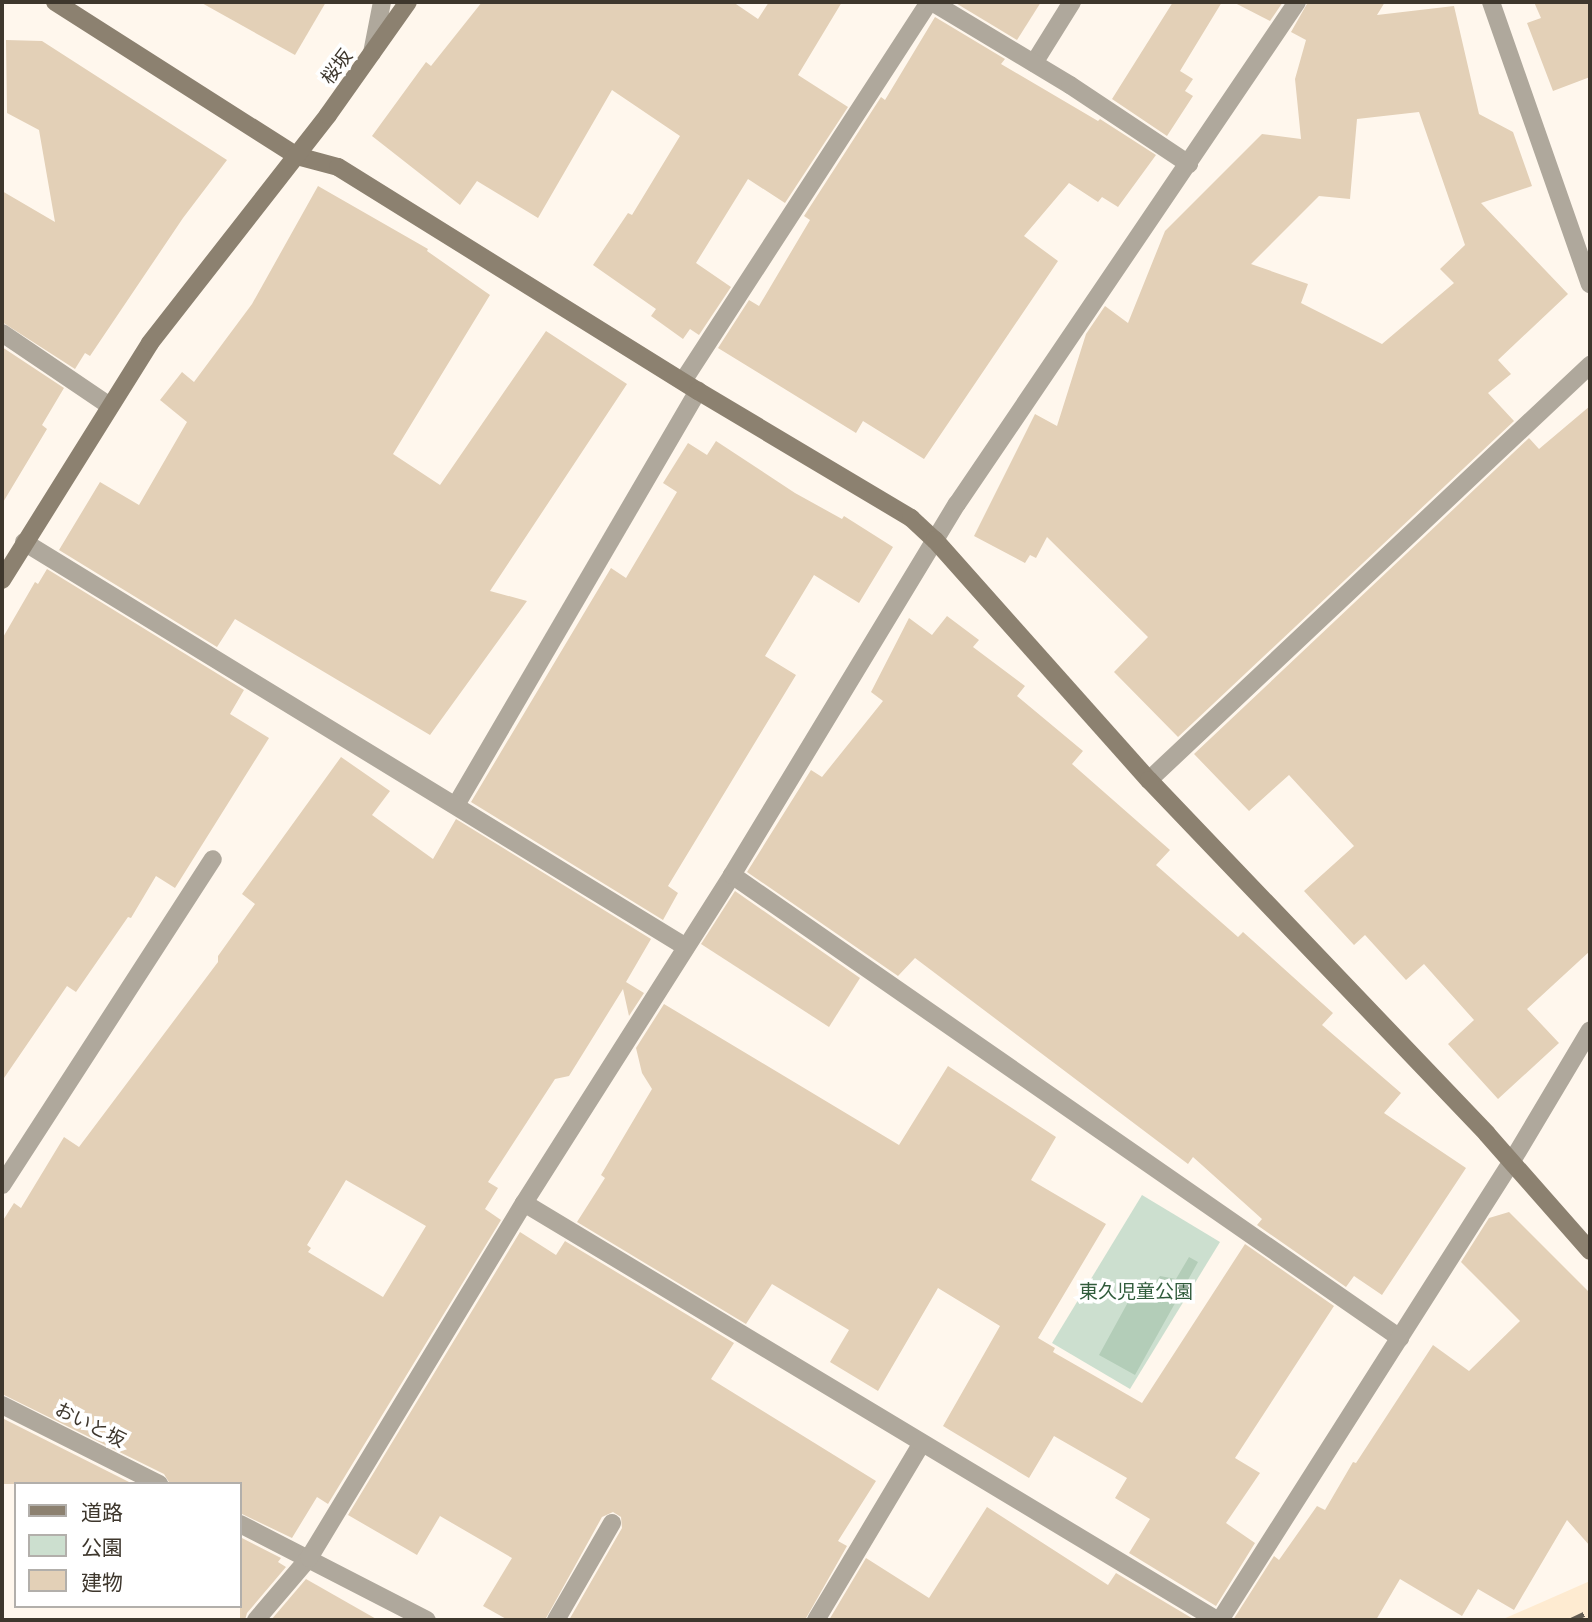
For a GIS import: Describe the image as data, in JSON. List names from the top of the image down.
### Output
{
  "streets": {
    "street": ["桜坂", "おいと坂"]
  },
  "parks": ["東久児童公園"],
  "legend": ["道路", "公園", "建物"]
}
